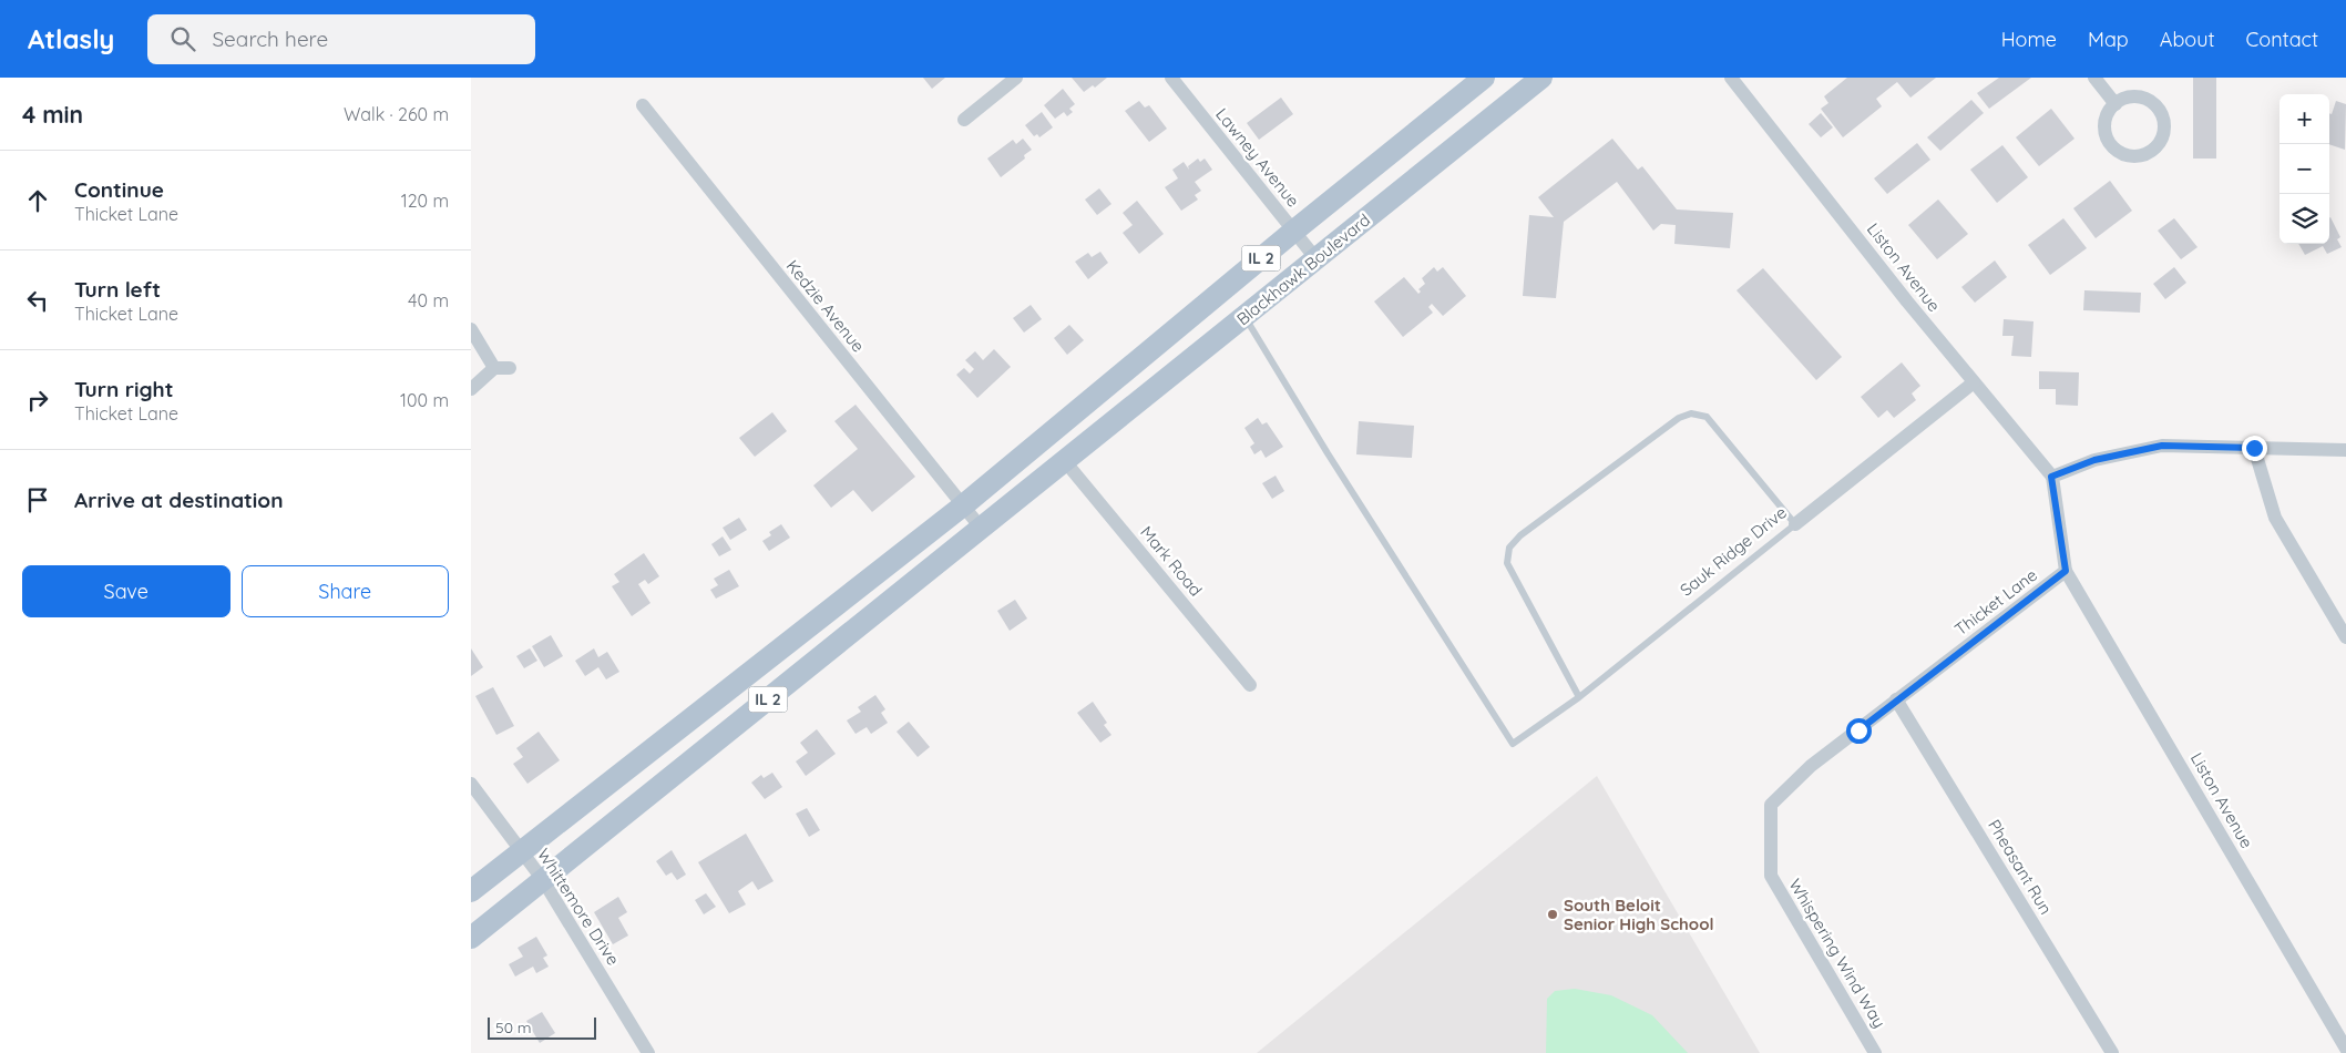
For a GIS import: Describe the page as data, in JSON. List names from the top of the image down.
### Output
{
  "streets": {
    "main road": ["IL 2", "Blackhawk Boulevard"],
    "street": [
      "Lawney Avenue",
      "Liston Avenue",
      "Kedzie Avenue",
      "Sauk Ridge Drive",
      "Mark Road",
      "Thicket Lane",
      "Pheasant Run",
      "Whittemore Drive",
      "Whispering Wind Way"
    ]
  },
  "crossings": [
    ["Lawney Avenue", "Blackhawk Boulevard"],
    ["IL 2", "Blackhawk Boulevard"],
    ["IL 2", "Kedzie Avenue"],
    ["IL 2", "Mark Road"],
    ["IL 2", "Whittemore Drive"],
    ["Liston Avenue", "Sauk Ridge Drive"],
    ["Liston Avenue", "Thicket Lane"],
    ["Blackhawk Boulevard", "Kedzie Avenue"],
    ["Blackhawk Boulevard", "Sauk Ridge Drive"],
    ["Blackhawk Boulevard", "Mark Road"],
    ["Thicket Lane", "Pheasant Run"],
    ["Thicket Lane", "Whispering Wind Way"]
  ],
  "places": ["South Beloit Senior High School"],
  "scale_bar": "50 m",
  "page": {
    "header": "Atlasly",
    "search": "Search here",
    "nav": [
      "Home",
      "Map",
      "About",
      "Contact"
    ],
    "heading": ["4 min", "Walk · 260 m"],
    "map_buttons": ["+", "−"],
    "list": [
      ["Continue", "Thicket Lane", "120 m"],
      ["Turn left", "Thicket Lane", "40 m"],
      ["Turn right", "Thicket Lane", "100 m"],
      "Arrive at destination"
    ],
    "buttons": ["Save", "Share"],
    "scale": "50 m"
  }
}
